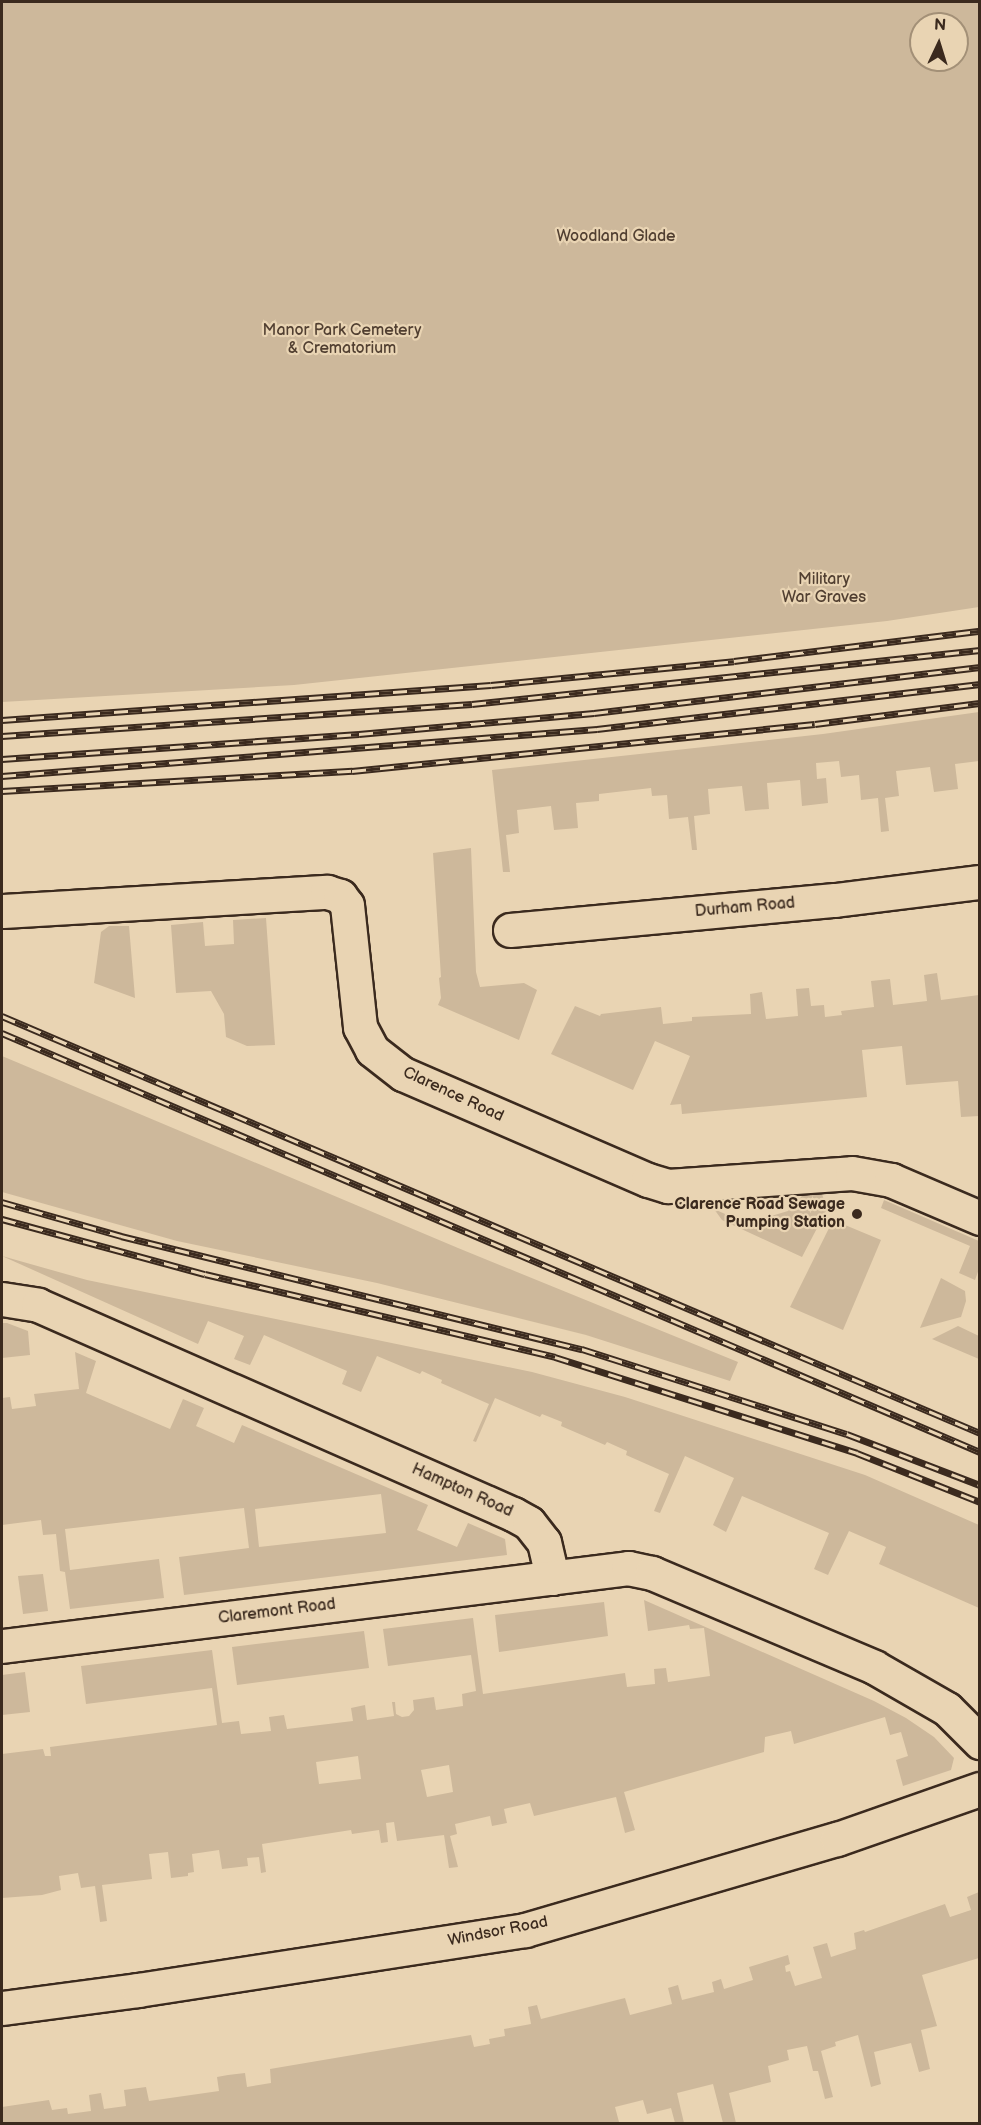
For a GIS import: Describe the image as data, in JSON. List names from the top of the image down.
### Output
{
  "streets": {
    "street": [
      "Durham Road",
      "Clarence Road",
      "Hampton Road",
      "Claremont Road",
      "Windsor Road"
    ]
  },
  "crossings": [
    ["Hampton Road", "Claremont Road"]
  ],
  "parks": ["Woodland Glade", "Manor Park Cemetery & Crematorium", "Military War Graves"],
  "places": ["Clarence Road Sewage Pumping Station"],
  "north": "top"
}
